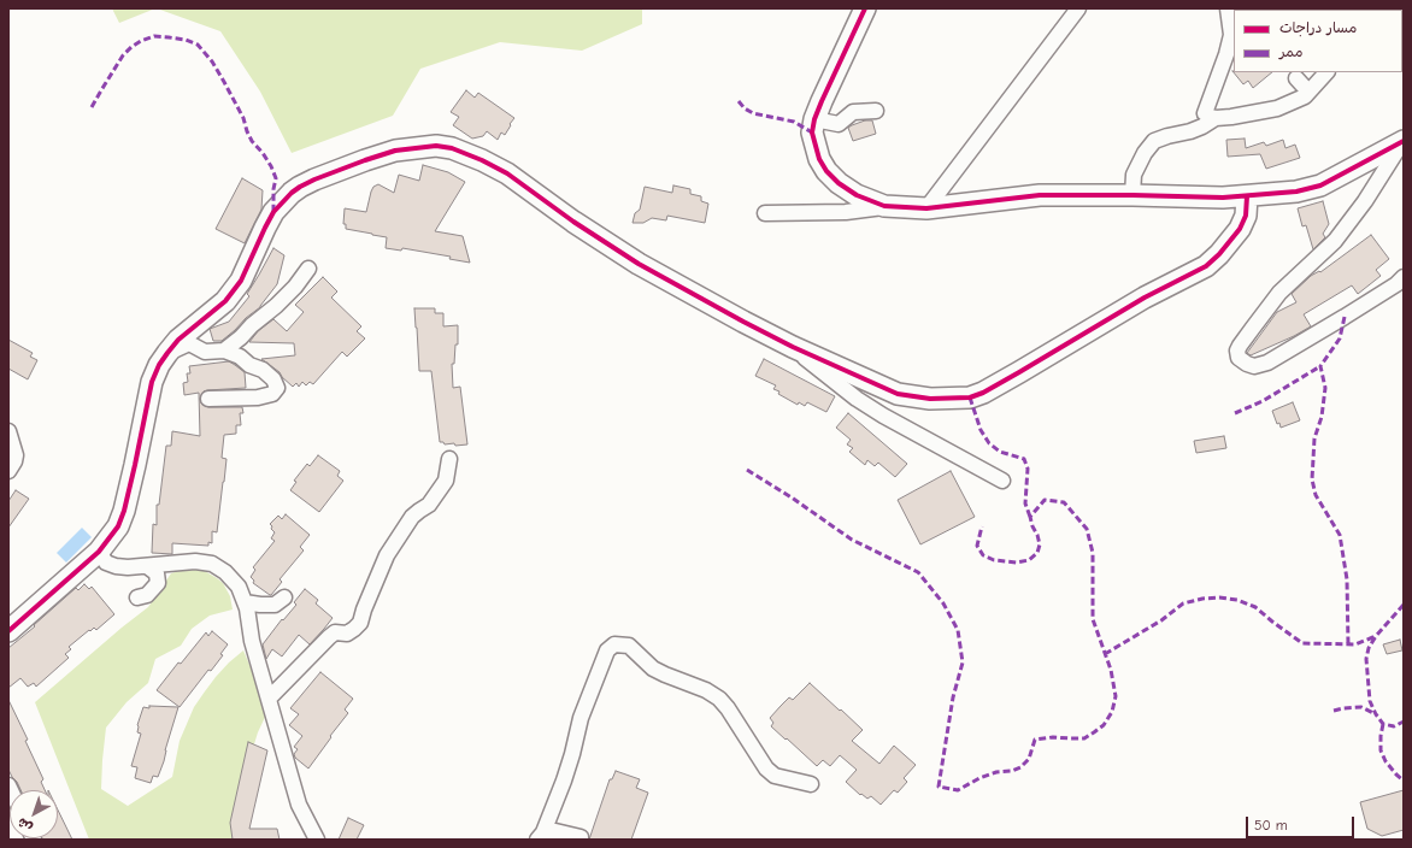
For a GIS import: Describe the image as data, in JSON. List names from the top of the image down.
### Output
{
  "legend": ["مسار دراجات", "ممر"],
  "scale_bar": "50 m",
  "north": "bottom left"
}
